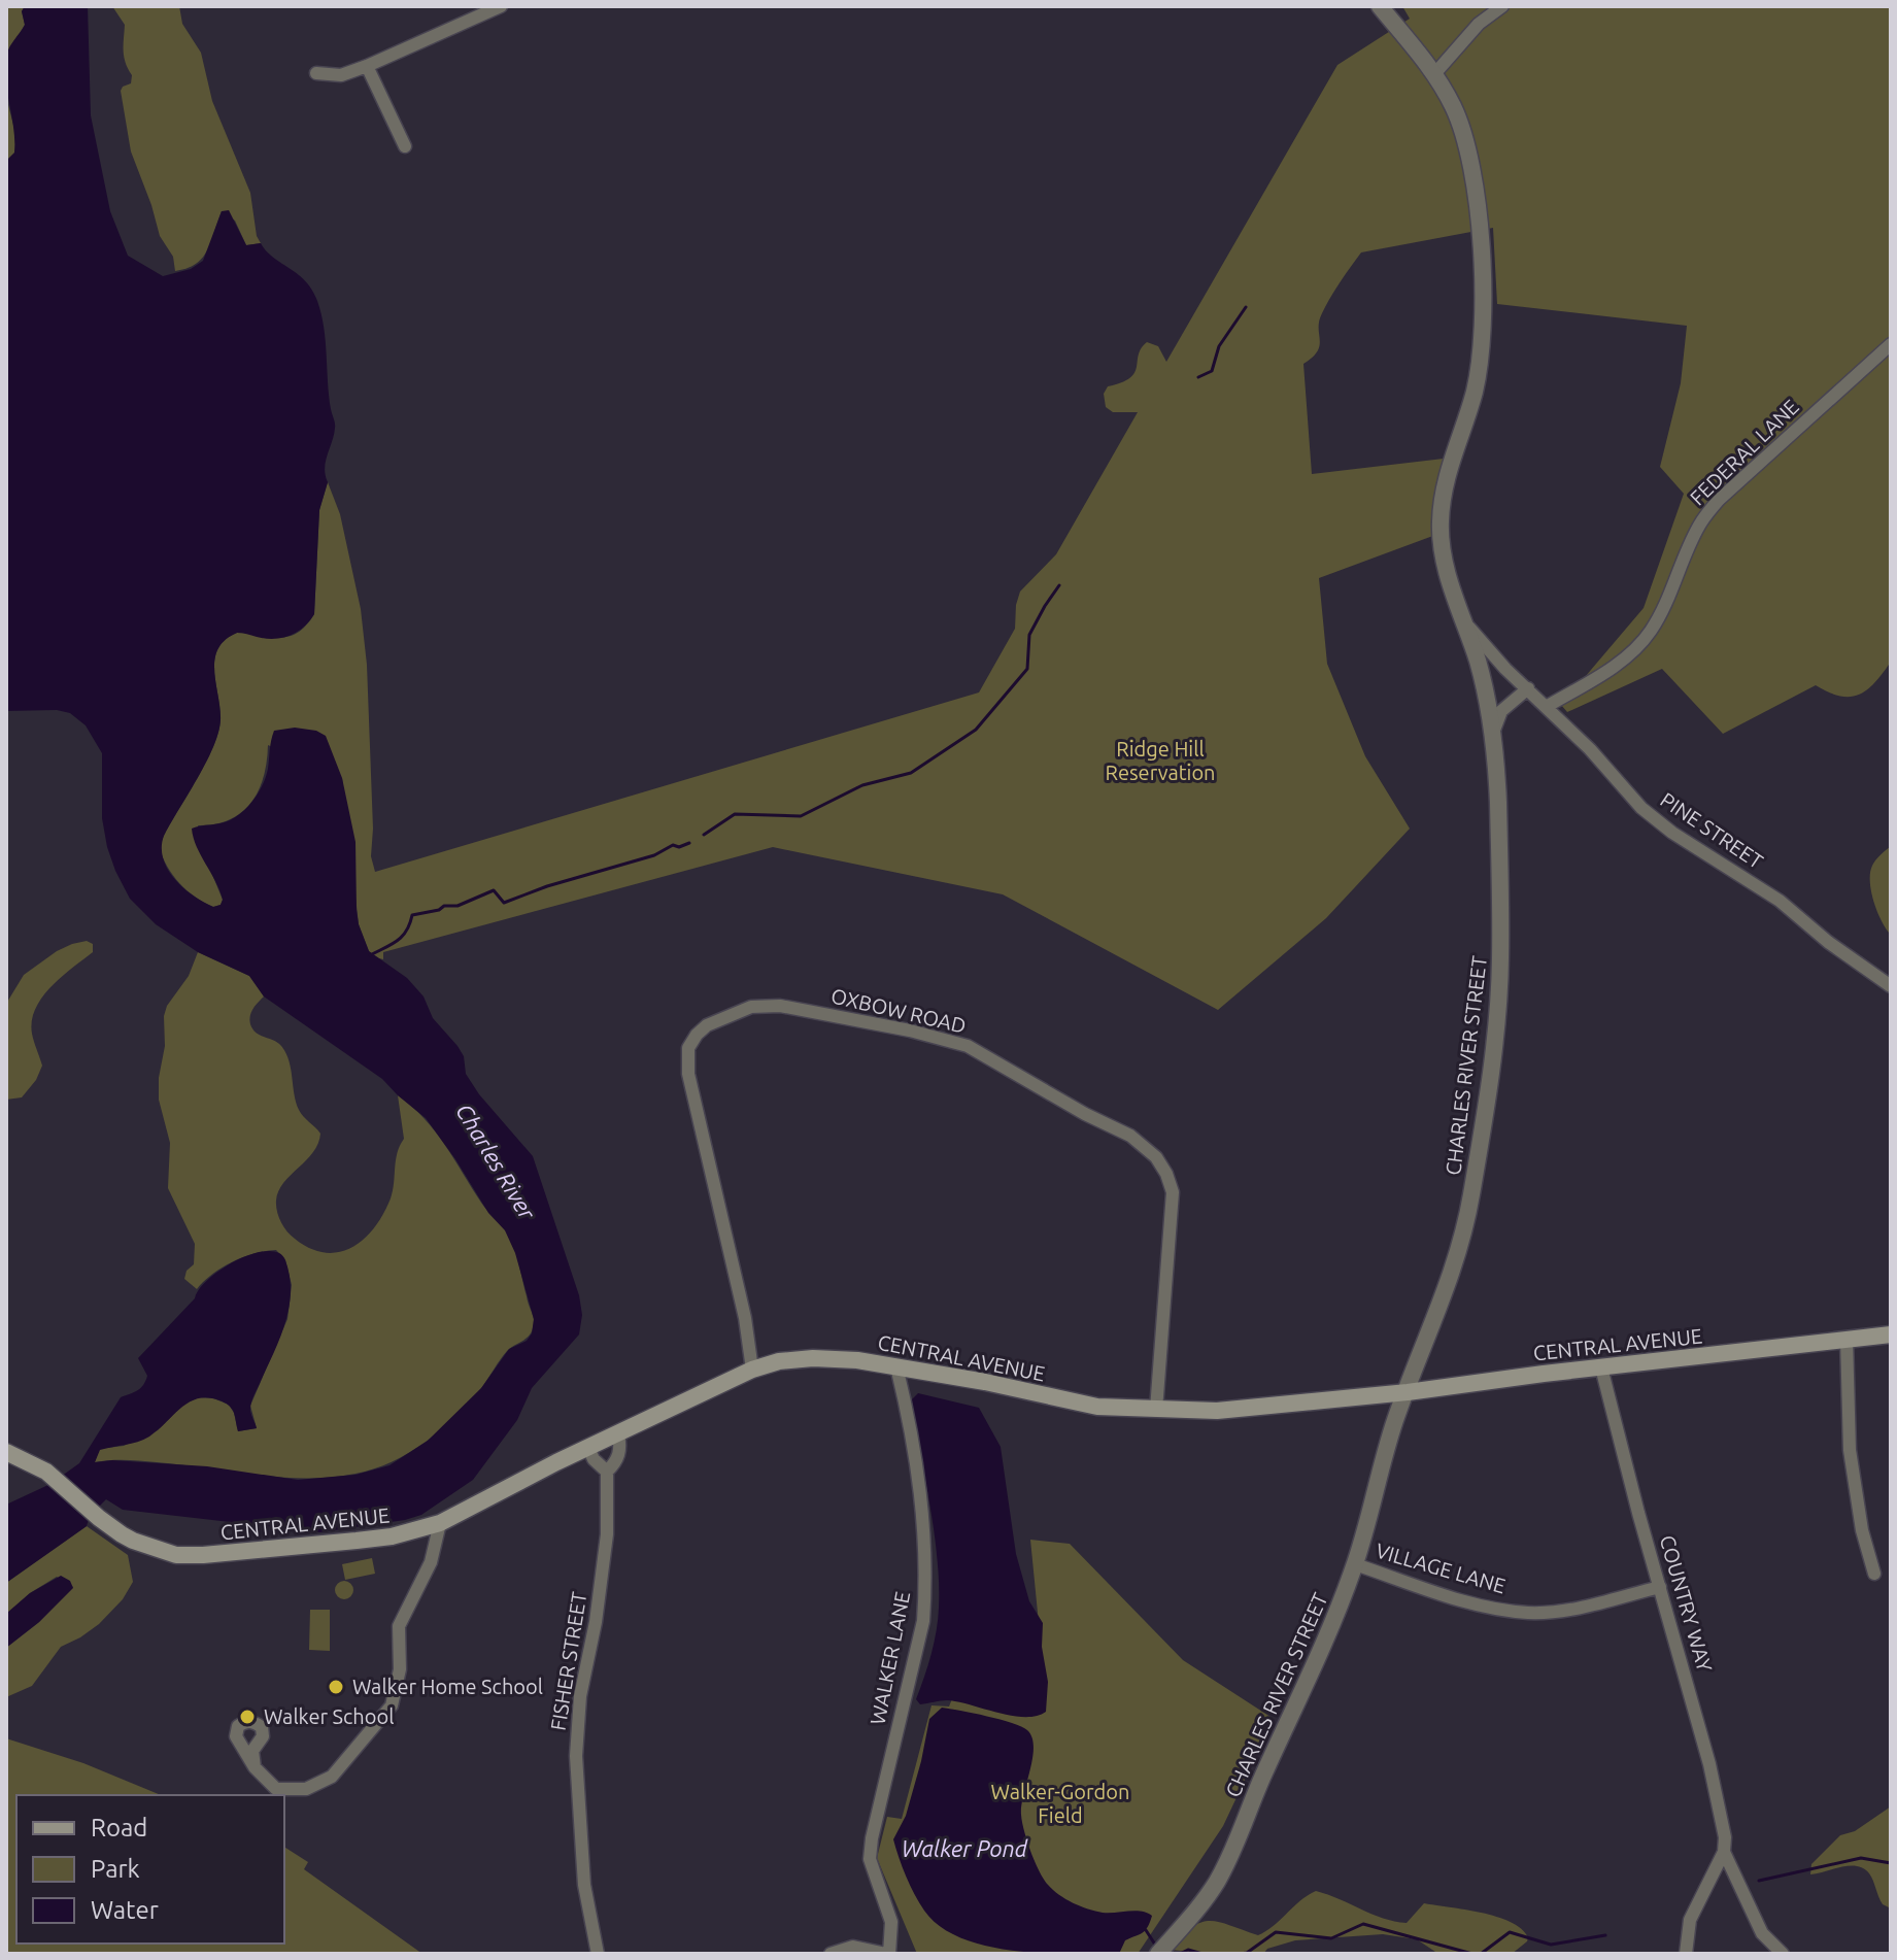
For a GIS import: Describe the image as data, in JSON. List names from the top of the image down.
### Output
{
  "streets": {
    "main road": ["CENTRAL AVENUE"],
    "street": [
      "FEDERAL LANE",
      "PINE STREET",
      "OXBOW ROAD",
      "CHARLES RIVER STREET",
      "VILLAGE LANE",
      "COUNTRY WAY",
      "WALKER LANE",
      "FISHER STREET"
    ]
  },
  "crossings": [
    ["FEDERAL LANE", "PINE STREET"],
    ["PINE STREET", "CHARLES RIVER STREET"],
    ["OXBOW ROAD", "CENTRAL AVENUE"],
    ["CHARLES RIVER STREET", "CENTRAL AVENUE"],
    ["CHARLES RIVER STREET", "VILLAGE LANE"],
    ["CENTRAL AVENUE", "COUNTRY WAY"],
    ["CENTRAL AVENUE", "WALKER LANE"],
    ["CENTRAL AVENUE", "FISHER STREET"],
    ["VILLAGE LANE", "COUNTRY WAY"]
  ],
  "water": ["Charles River", "Walker Pond"],
  "parks": ["Ridge Hill Reservation", "Walker-Gordon Field"],
  "places": ["Walker Home School", "Walker School"],
  "legend": ["Road", "Park", "Water"]
}
